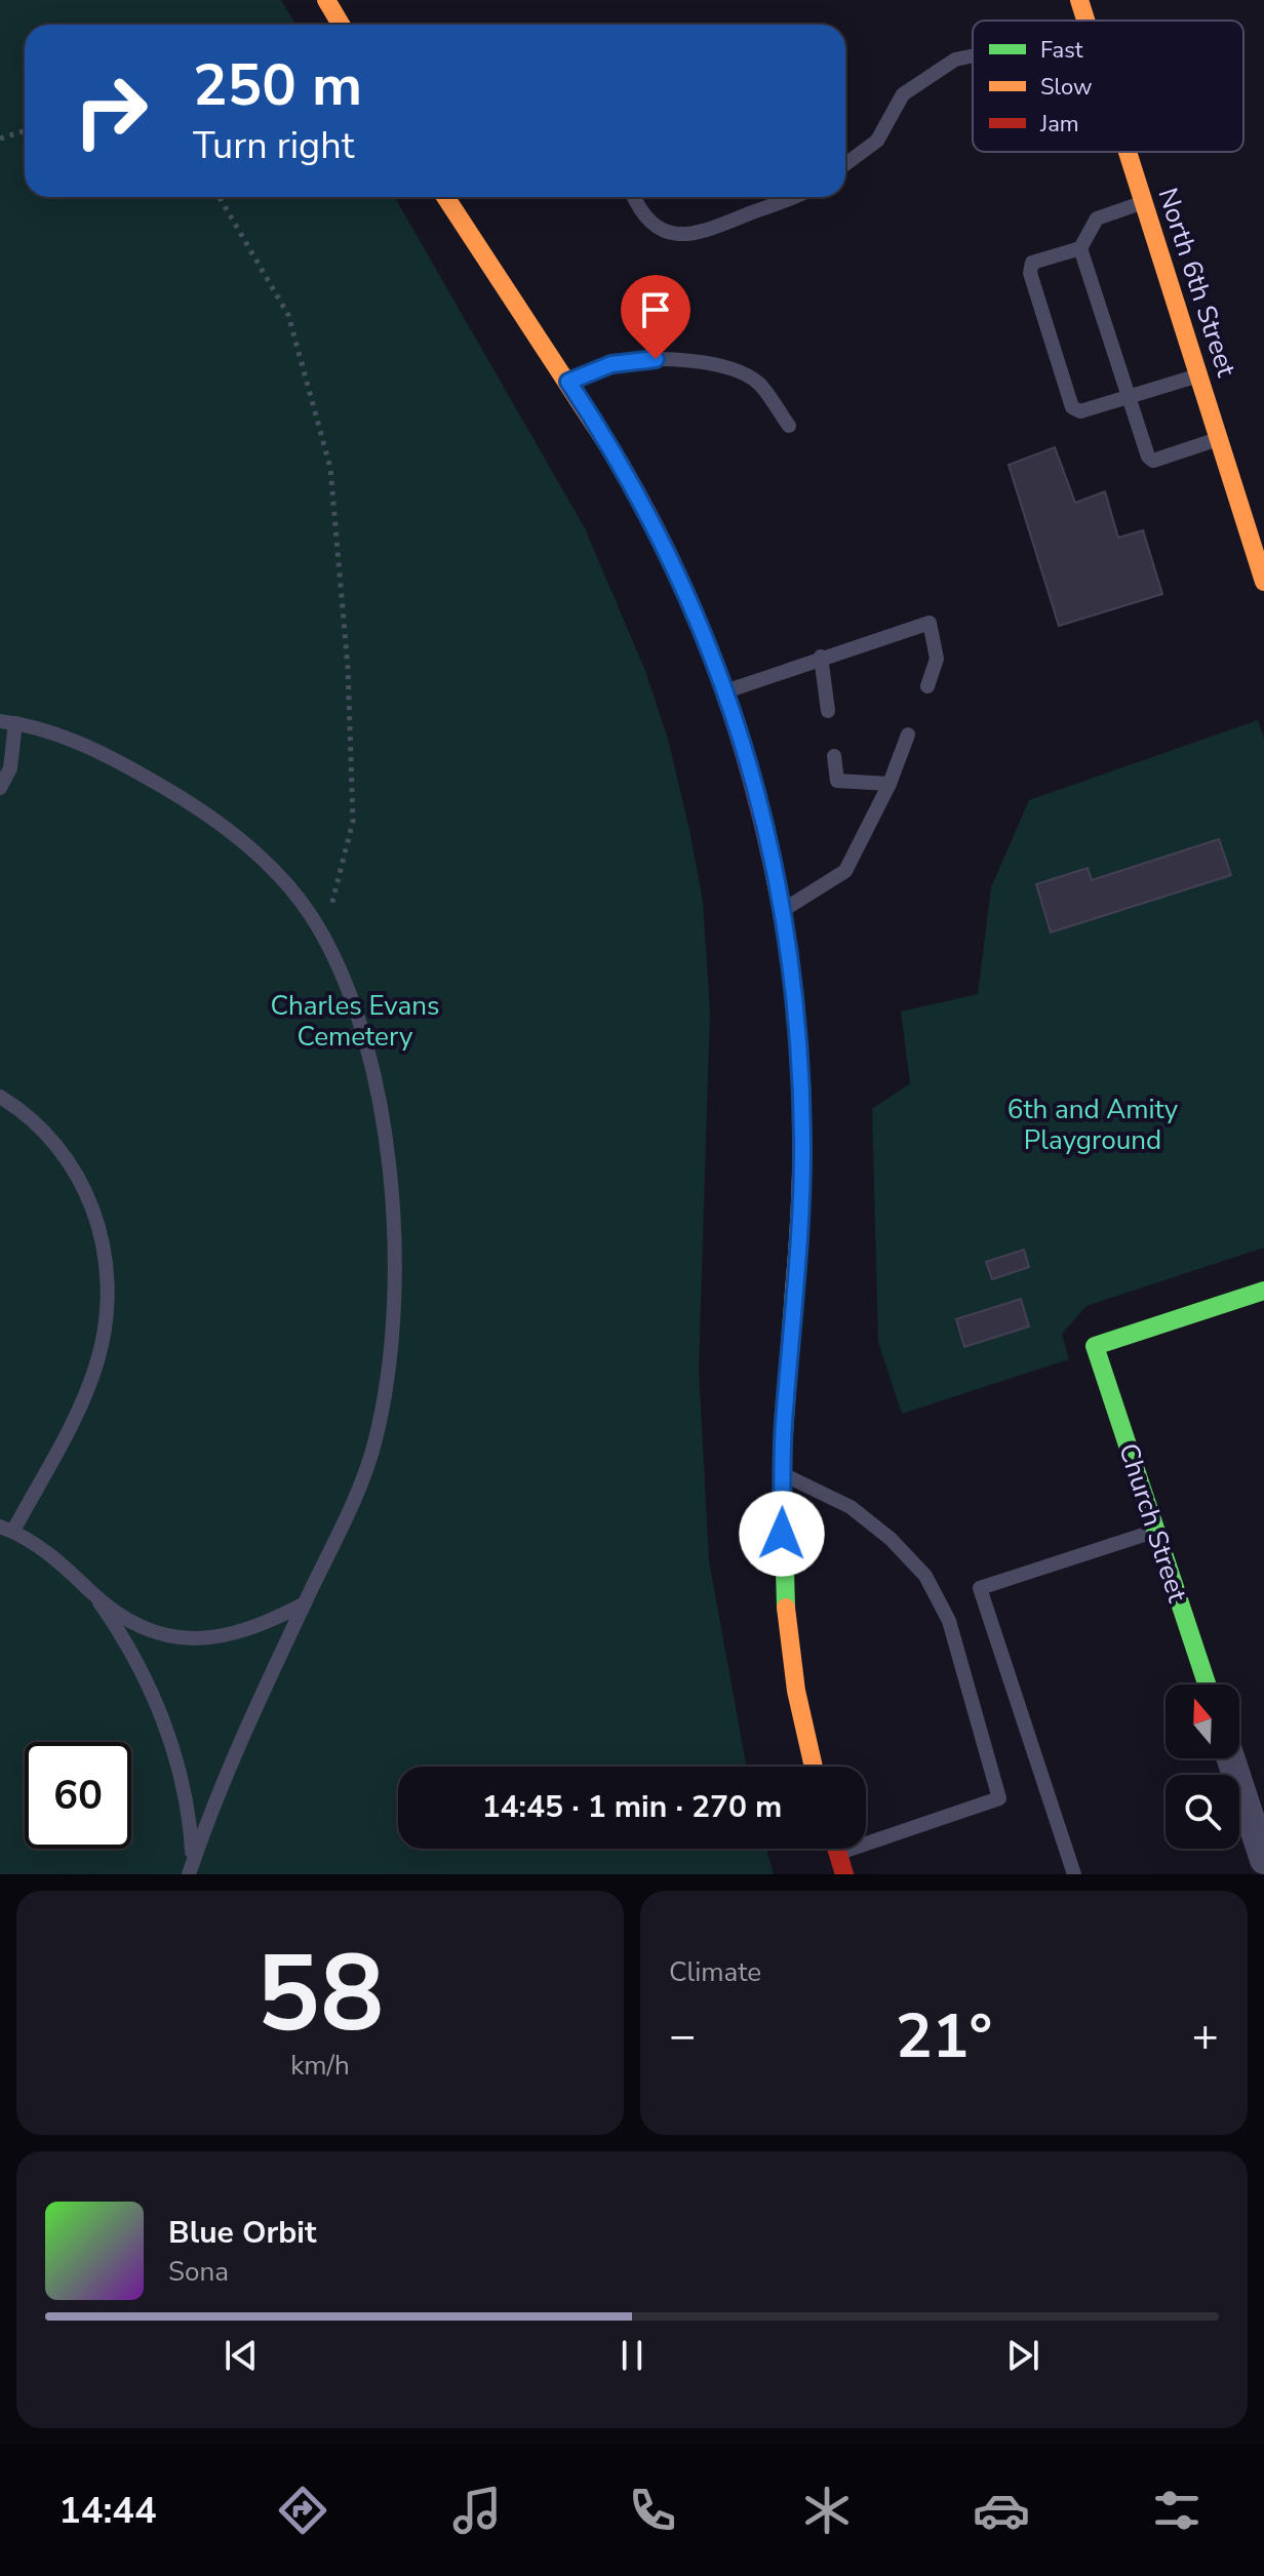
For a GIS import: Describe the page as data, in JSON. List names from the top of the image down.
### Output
{
  "streets": {
    "main road": ["North 6th Street", "Church Street"]
  },
  "parks": ["Charles Evans Cemetery", "6th and Amity Playground"],
  "legend": ["Fast", "Slow", "Jam"],
  "north": "top",
  "page": {
    "turn": ["250 m", "Turn right"],
    "limit": "60",
    "trip": "14:45 · 1 min · 270 m",
    "tile": [
      ["58", "km/h"],
      "Climate"
    ],
    "heat": ["−", "21°", "+"],
    "song": ["Blue Orbit", "Sona"],
    "tabs": "14:44"
  }
}
